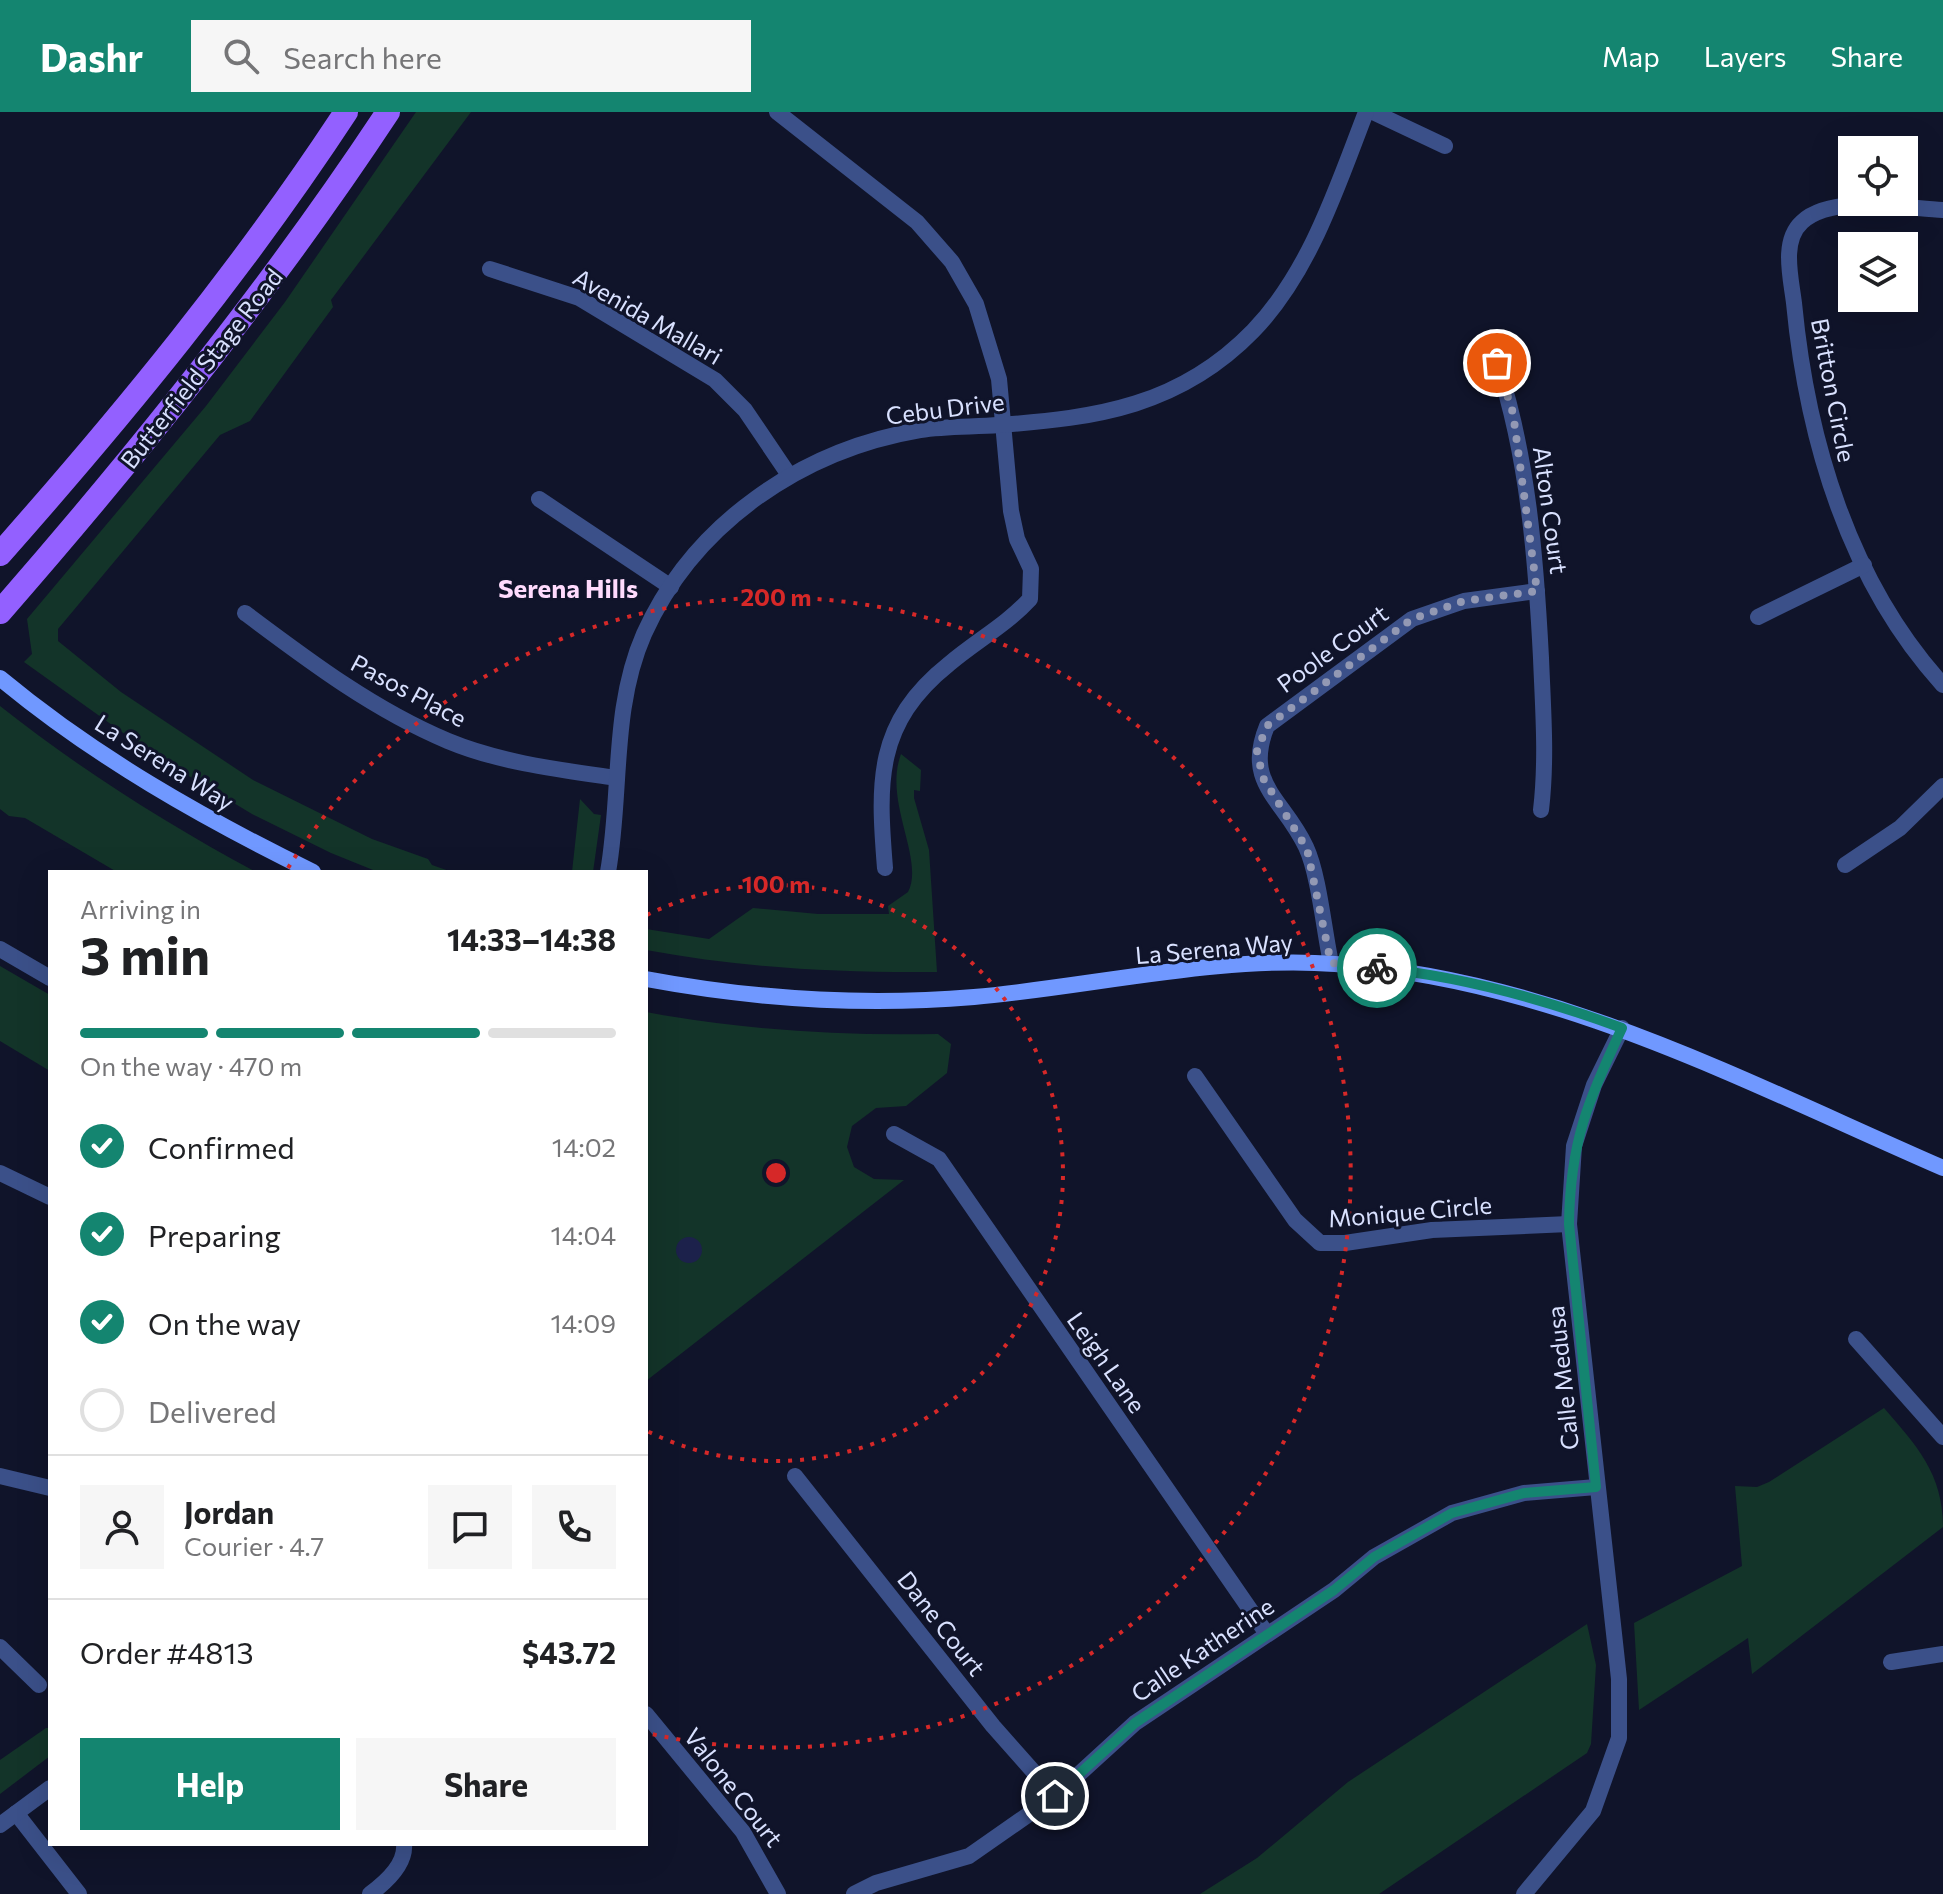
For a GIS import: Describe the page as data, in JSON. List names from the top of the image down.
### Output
{
  "streets": {
    "main road": ["Butterfield Stage Road", "La Serena Way"],
    "street": [
      "Avenida Mallari",
      "Britton Circle",
      "Cebu Drive",
      "Alton Court",
      "Poole Court",
      "Pasos Place",
      "Monique Circle",
      "Leigh Lane",
      "Calle Medusa",
      "Dane Court",
      "Calle Katherine",
      "Valone Court"
    ]
  },
  "crossings": [
    ["Avenida Mallari", "Cebu Drive"],
    ["Cebu Drive", "Pasos Place"],
    ["Alton Court", "Poole Court"],
    ["Poole Court", "La Serena Way"],
    ["La Serena Way", "Calle Medusa"],
    ["Monique Circle", "Calle Medusa"],
    ["Leigh Lane", "Calle Katherine"],
    ["Calle Medusa", "Calle Katherine"],
    ["Dane Court", "Calle Katherine"]
  ],
  "districts": ["Serena Hills"],
  "page": {
    "header": "Dashr",
    "search": "Search here",
    "nav": ["Map", "Layers", "Share"],
    "heading": ["3 min", "Arriving in", "14:33–14:38"],
    "panel": [
      "Jordan",
      "Courier · 4.7",
      "Order #4813",
      "$43.72"
    ],
    "bar": "On the way · 470 m",
    "list": [
      ["Confirmed", "14:02"],
      ["Preparing", "14:04"],
      ["On the way", "14:09"],
      "Delivered"
    ],
    "buttons": ["Help", "Share"]
  },
  "rings": ["200 m", "100 m"]
}
